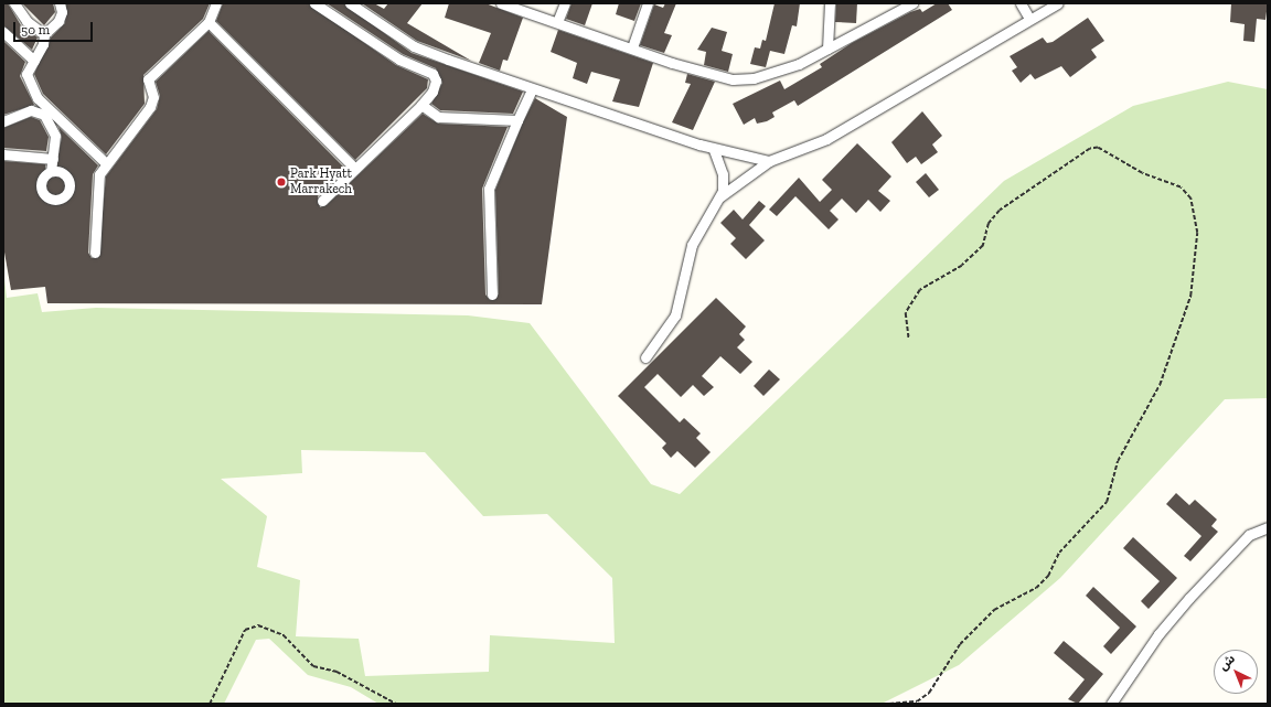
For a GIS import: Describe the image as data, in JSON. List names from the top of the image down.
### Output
{
  "places": ["Park Hyatt Marrakech"],
  "scale_bar": "50 m",
  "north": "top left"
}
